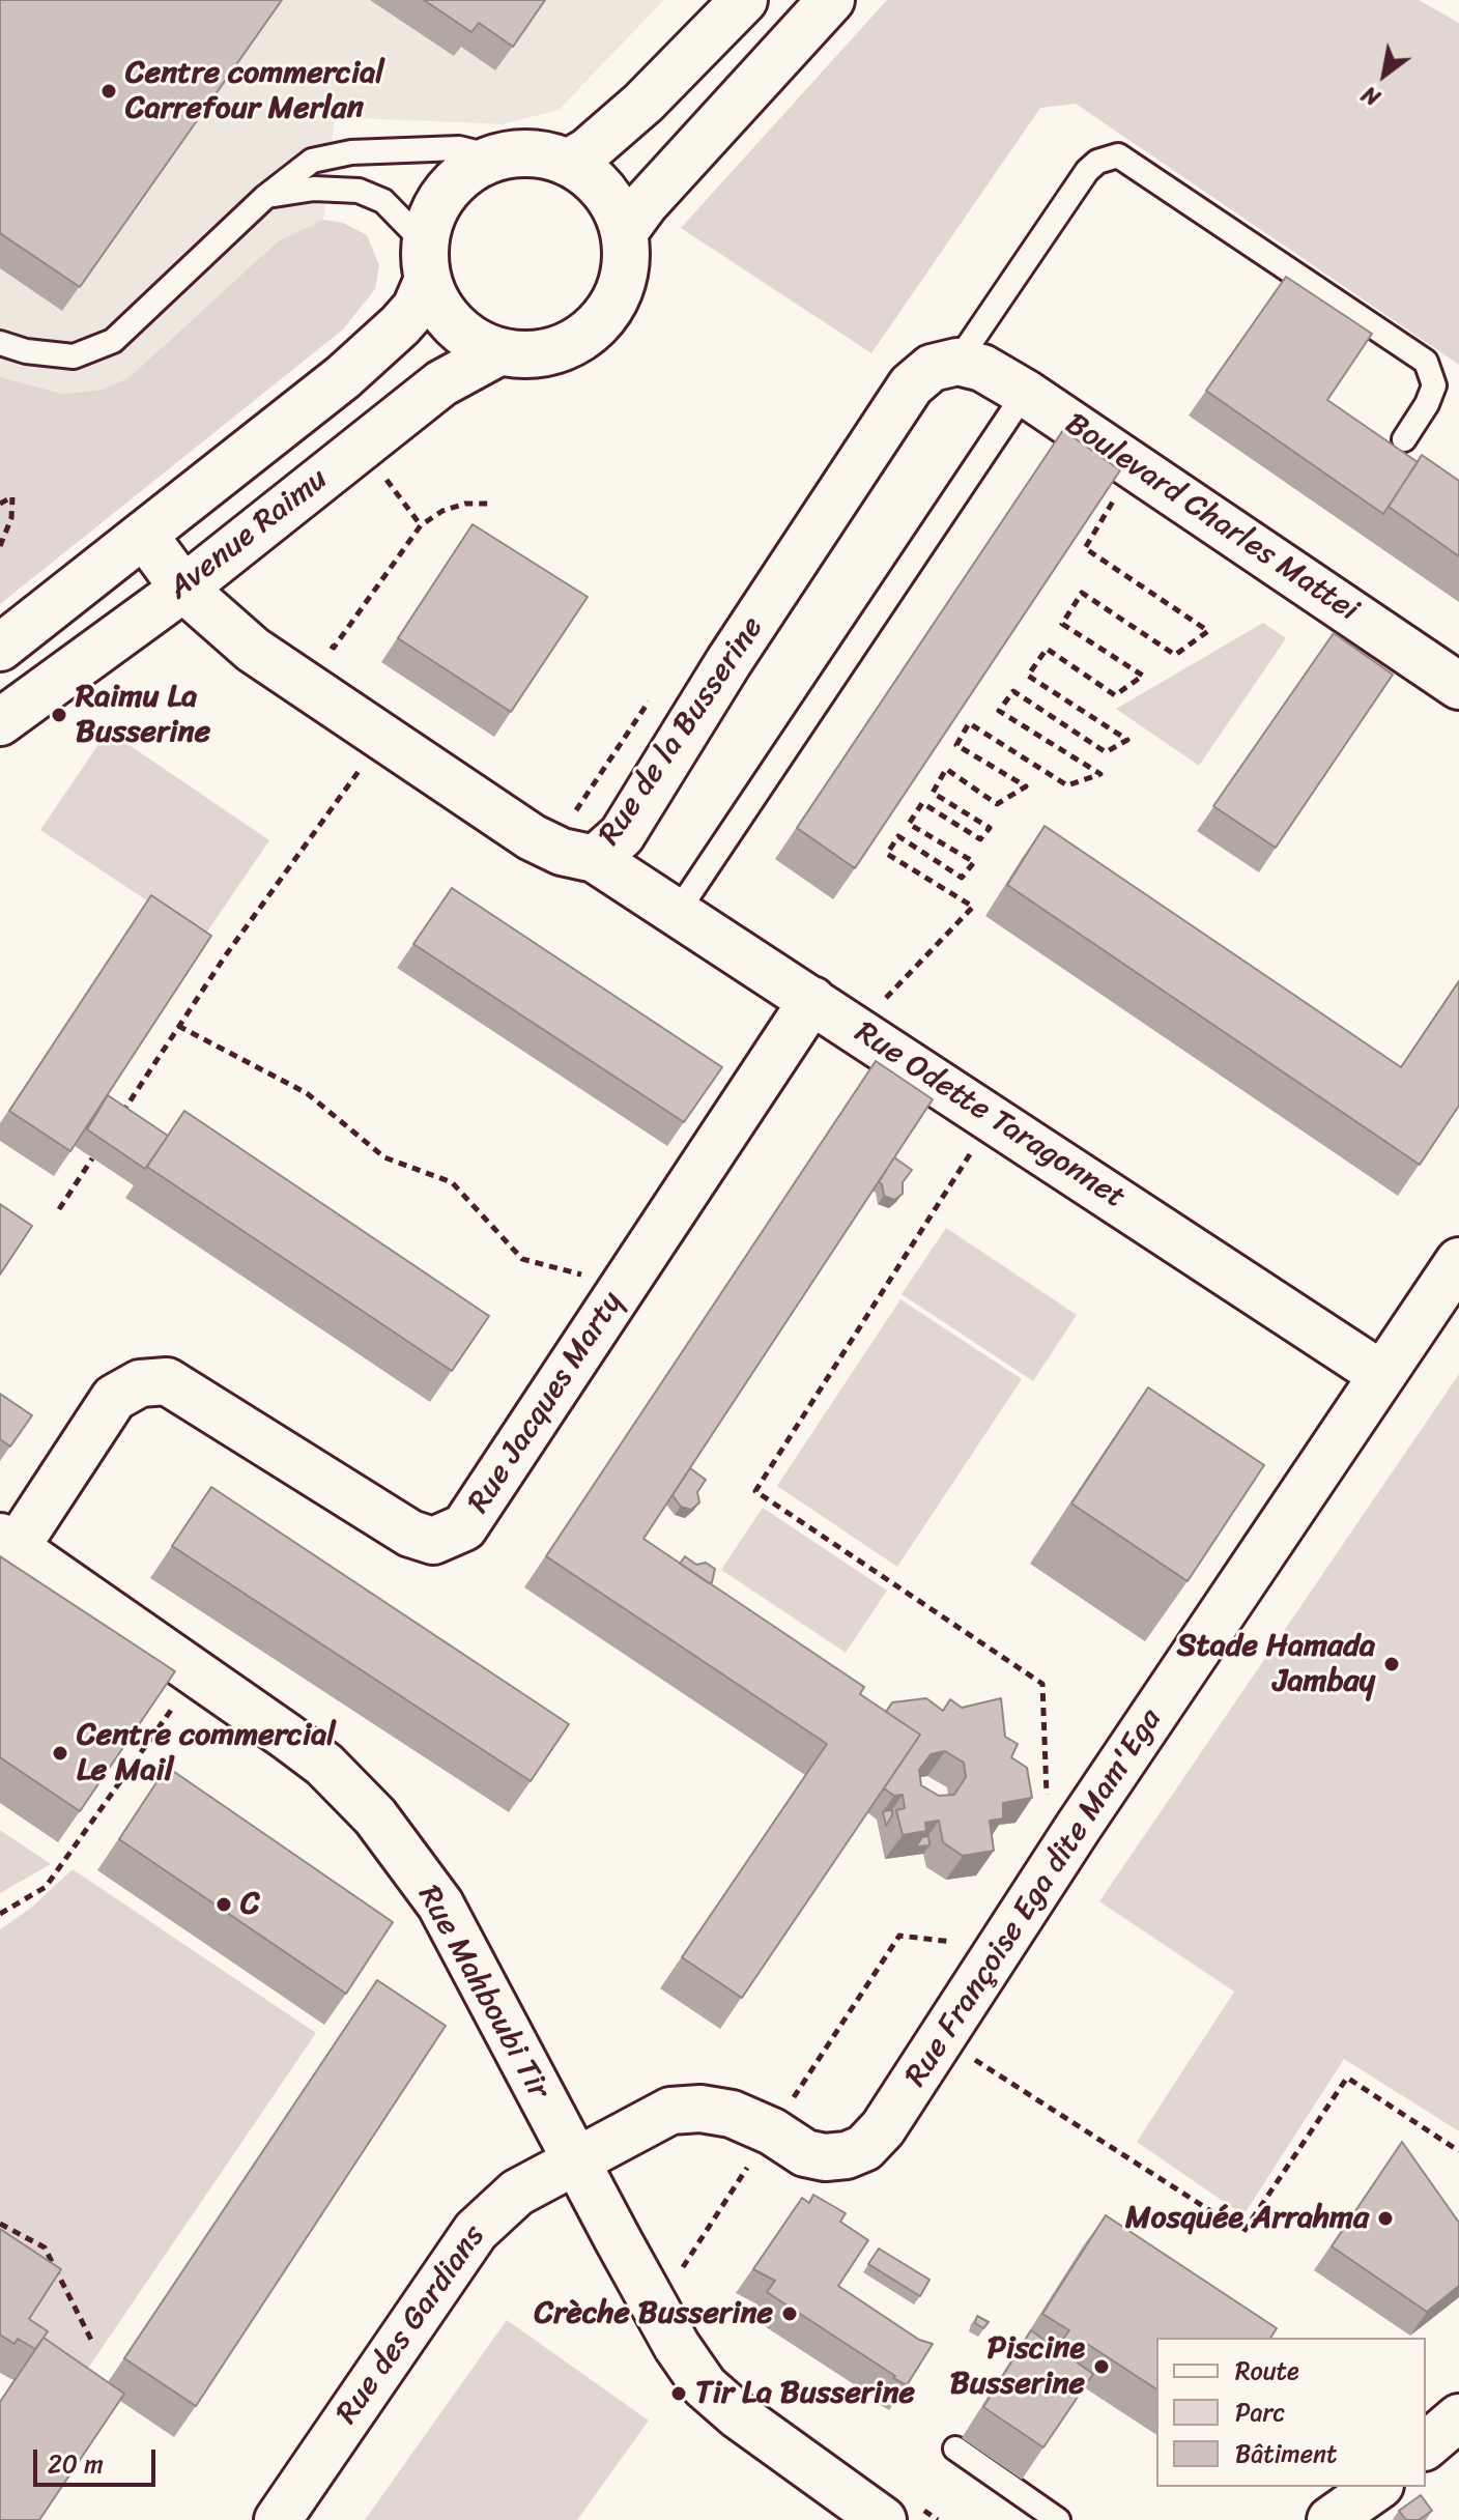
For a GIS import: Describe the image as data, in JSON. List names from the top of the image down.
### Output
{
  "streets": {
    "street": [
      "Boulevard Charles Mattei",
      "Avenue Raimu",
      "Rue de la Busserine",
      "Rue Odette Taragonnet",
      "Rue Jacques Marty",
      "Rue Françoise Ega dite Mam'Ega",
      "Rue Mahboubi Tir",
      "Rue des Gardians"
    ]
  },
  "crossings": [
    ["Boulevard Charles Mattei", "Rue de la Busserine"],
    ["Avenue Raimu", "Rue de la Busserine"],
    ["Rue de la Busserine", "Rue Odette Taragonnet"],
    ["Rue Odette Taragonnet", "Rue Jacques Marty"],
    ["Rue Odette Taragonnet", "Rue Françoise Ega dite Mam'Ega"],
    ["Rue Jacques Marty", "Rue Mahboubi Tir"],
    ["Rue Françoise Ega dite Mam'Ega", "Rue Mahboubi Tir"],
    ["Rue Françoise Ega dite Mam'Ega", "Rue des Gardians"],
    ["Rue Mahboubi Tir", "Rue des Gardians"]
  ],
  "places": [
    "Centre commercial Carrefour Merlan",
    "Raimu La Busserine",
    "Stade Hamada Jambay",
    "Centre commercial Le Mail",
    "C",
    "Mosquée Arrahma",
    "Crèche Busserine",
    "Piscine Busserine",
    "Tir La Busserine"
  ],
  "legend": ["Route", "Parc", "Bâtiment"],
  "scale_bar": "20 m",
  "north": "bottom left"
}
